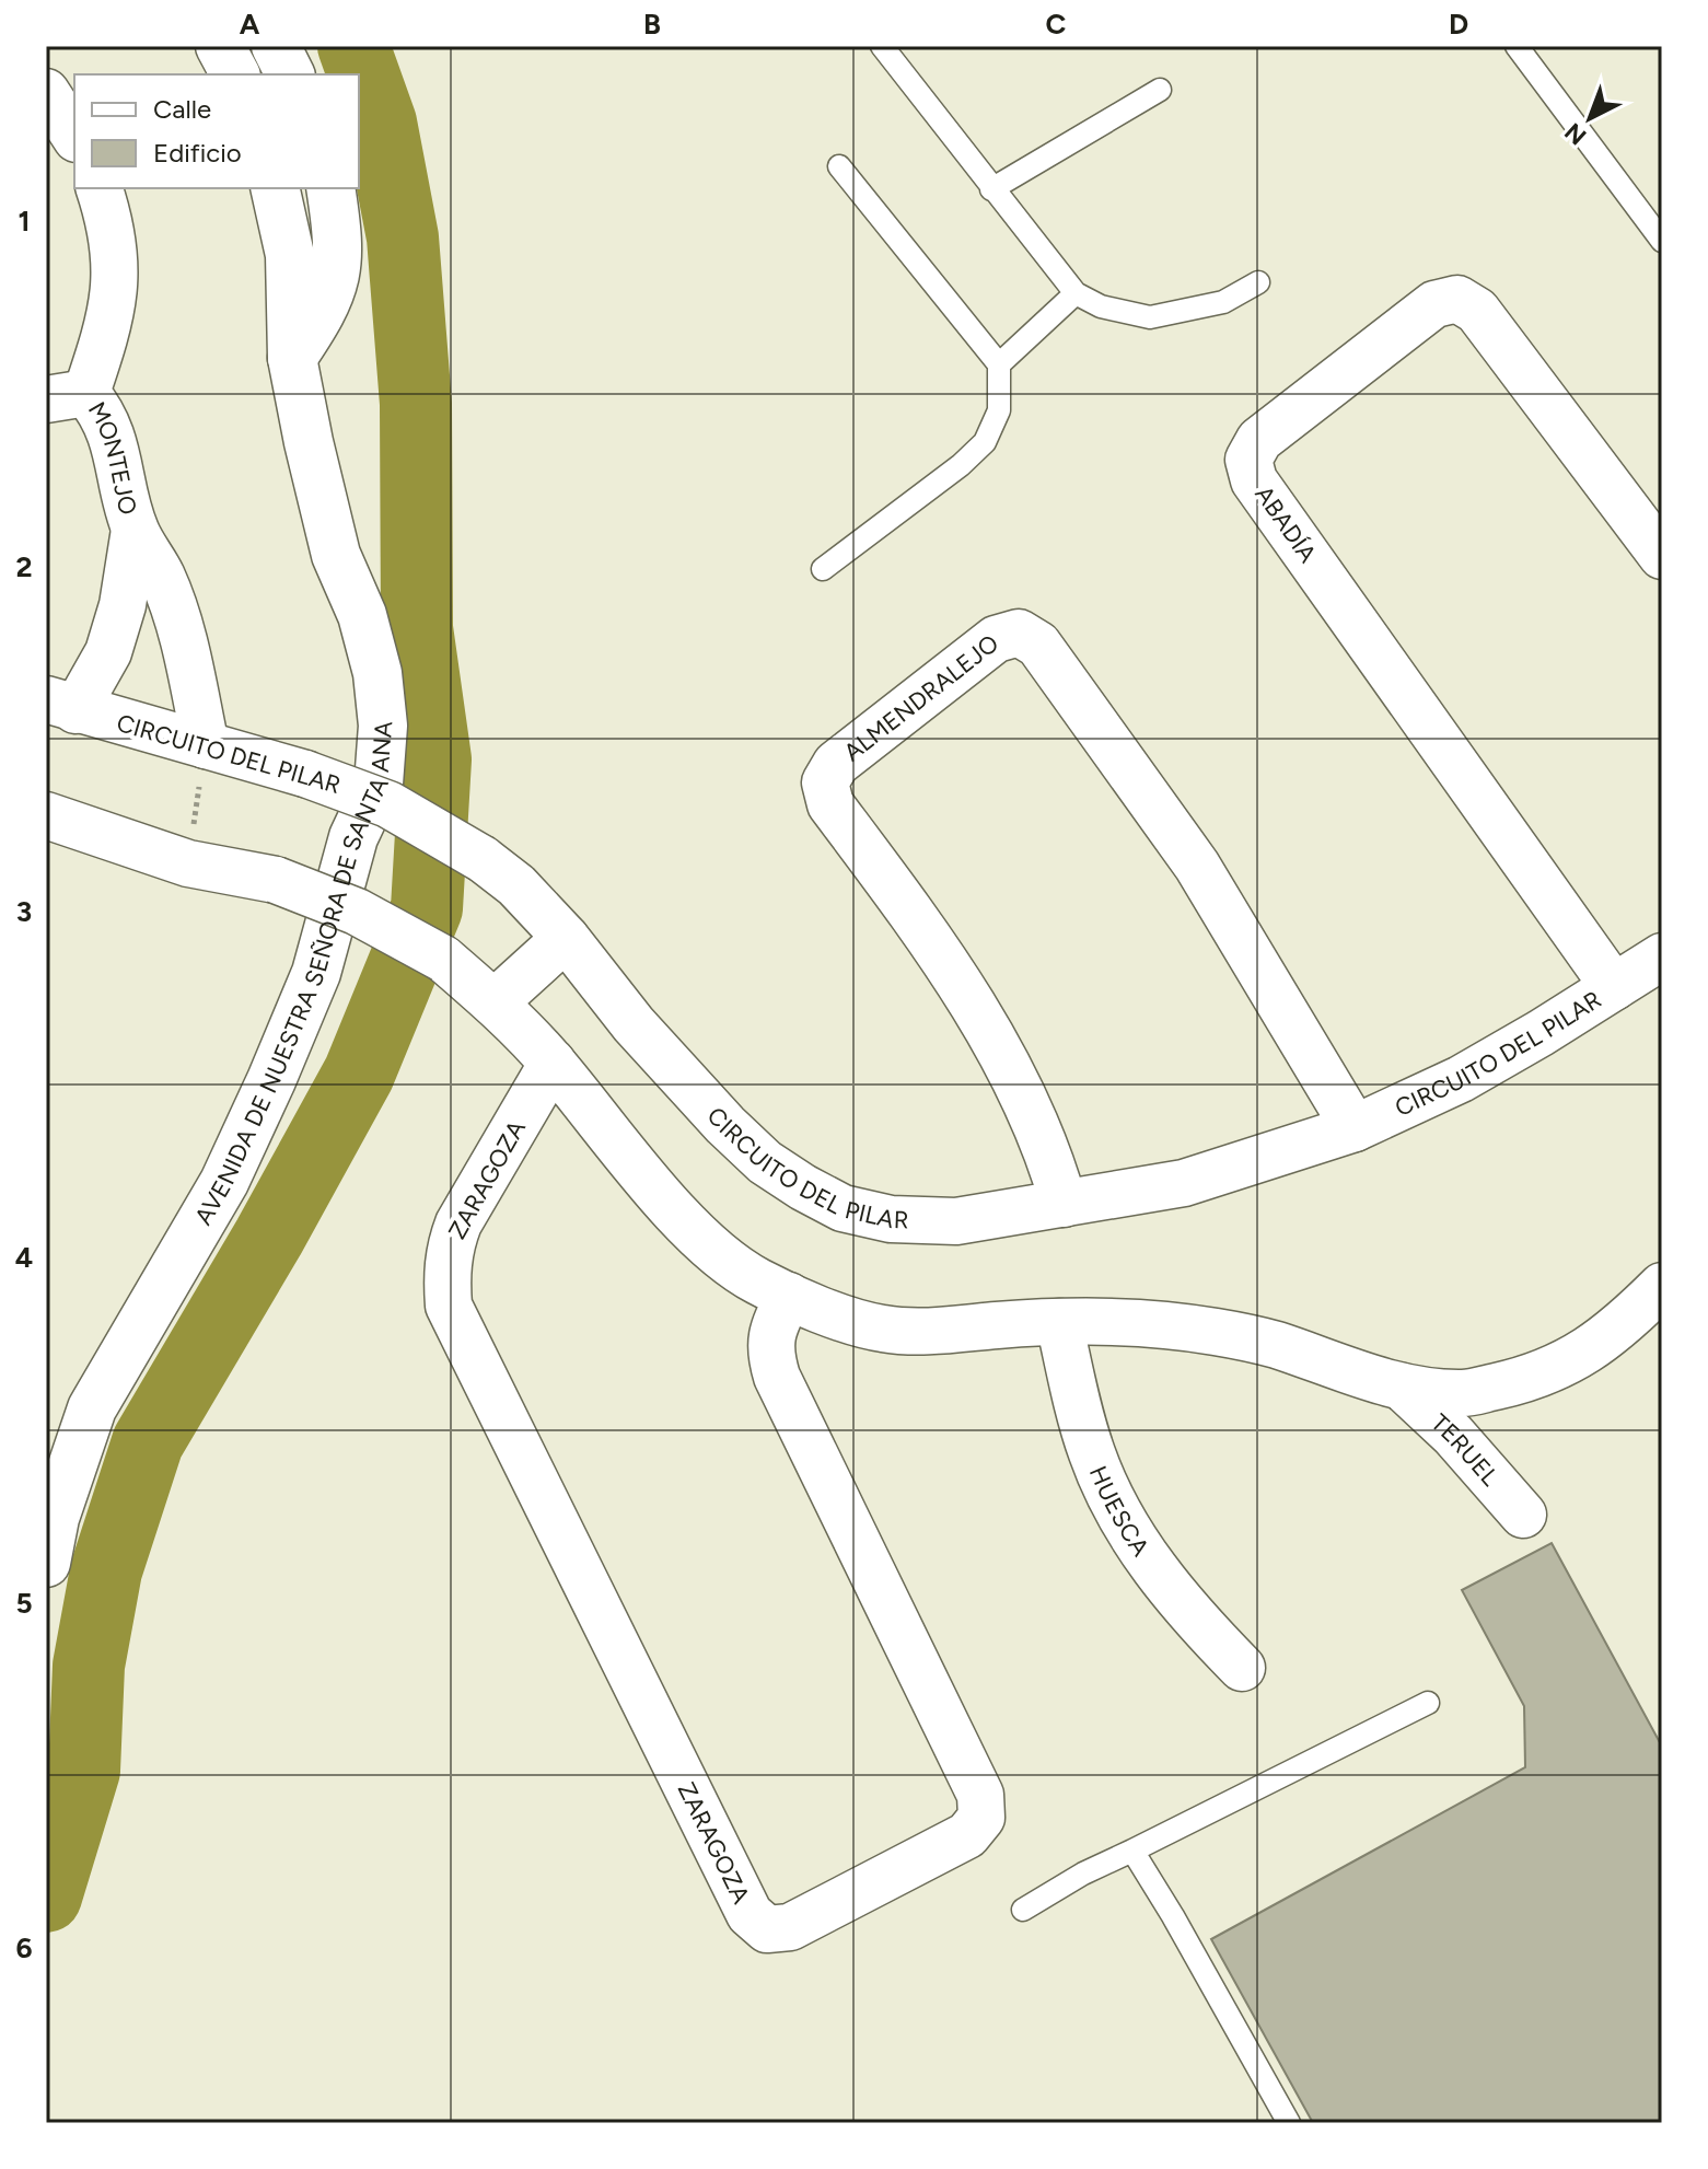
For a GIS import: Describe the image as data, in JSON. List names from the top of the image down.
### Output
{
  "streets": {
    "street": [
      "MONTEJO",
      "ABADÍA",
      "ALMENDRALEJO",
      "CIRCUITO DEL PILAR",
      "AVENIDA DE NUESTRA SEÑORA DE SANTA ANA",
      "ZARAGOZA",
      "TERUEL",
      "HUESCA"
    ]
  },
  "crossings": [
    ["MONTEJO", "CIRCUITO DEL PILAR"],
    ["ABADÍA", "CIRCUITO DEL PILAR"],
    ["ALMENDRALEJO", "CIRCUITO DEL PILAR"]
  ],
  "legend": ["Calle", "Edificio"],
  "north": "bottom left",
  "grid": {
    "columns": [
      "A",
      "B",
      "C",
      "D"
    ],
    "rows": [
      "1",
      "2",
      "3",
      "4",
      "5",
      "6"
    ]
  }
}
